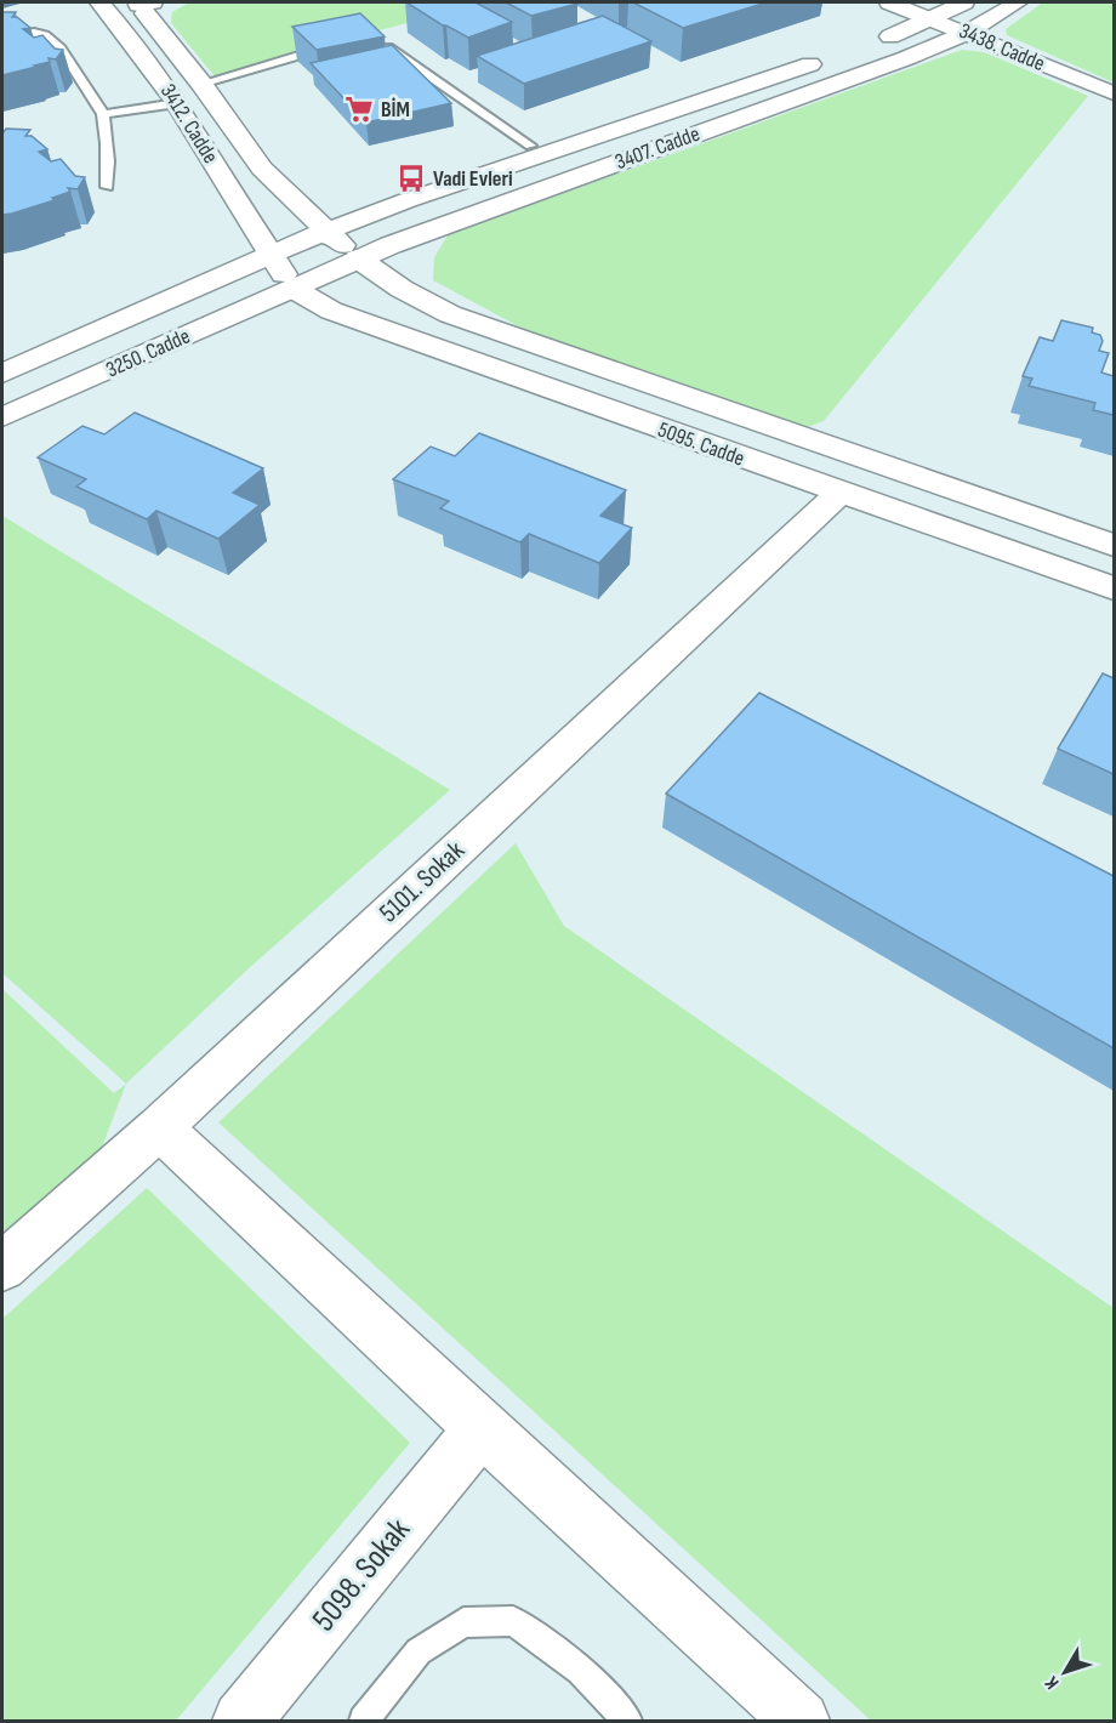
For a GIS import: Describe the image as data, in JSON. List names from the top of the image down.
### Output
{
  "streets": {
    "street": [
      "3438. Cadde",
      "3412. Cadde",
      "3407. Cadde",
      "3250. Cadde",
      "5095. Cadde",
      "5101. Sokak",
      "5098. Sokak"
    ]
  },
  "crossings": [
    ["3438. Cadde", "3407. Cadde"],
    ["3412. Cadde", "3407. Cadde"],
    ["3412. Cadde", "3250. Cadde"],
    ["3412. Cadde", "5095. Cadde"],
    ["3407. Cadde", "3250. Cadde"],
    ["3407. Cadde", "5095. Cadde"],
    ["3250. Cadde", "5095. Cadde"],
    ["5095. Cadde", "5101. Sokak"]
  ],
  "places": {
    "supermarket": ["BİM"],
    "bus stop": ["Vadi Evleri"]
  },
  "north": "bottom left"
}
